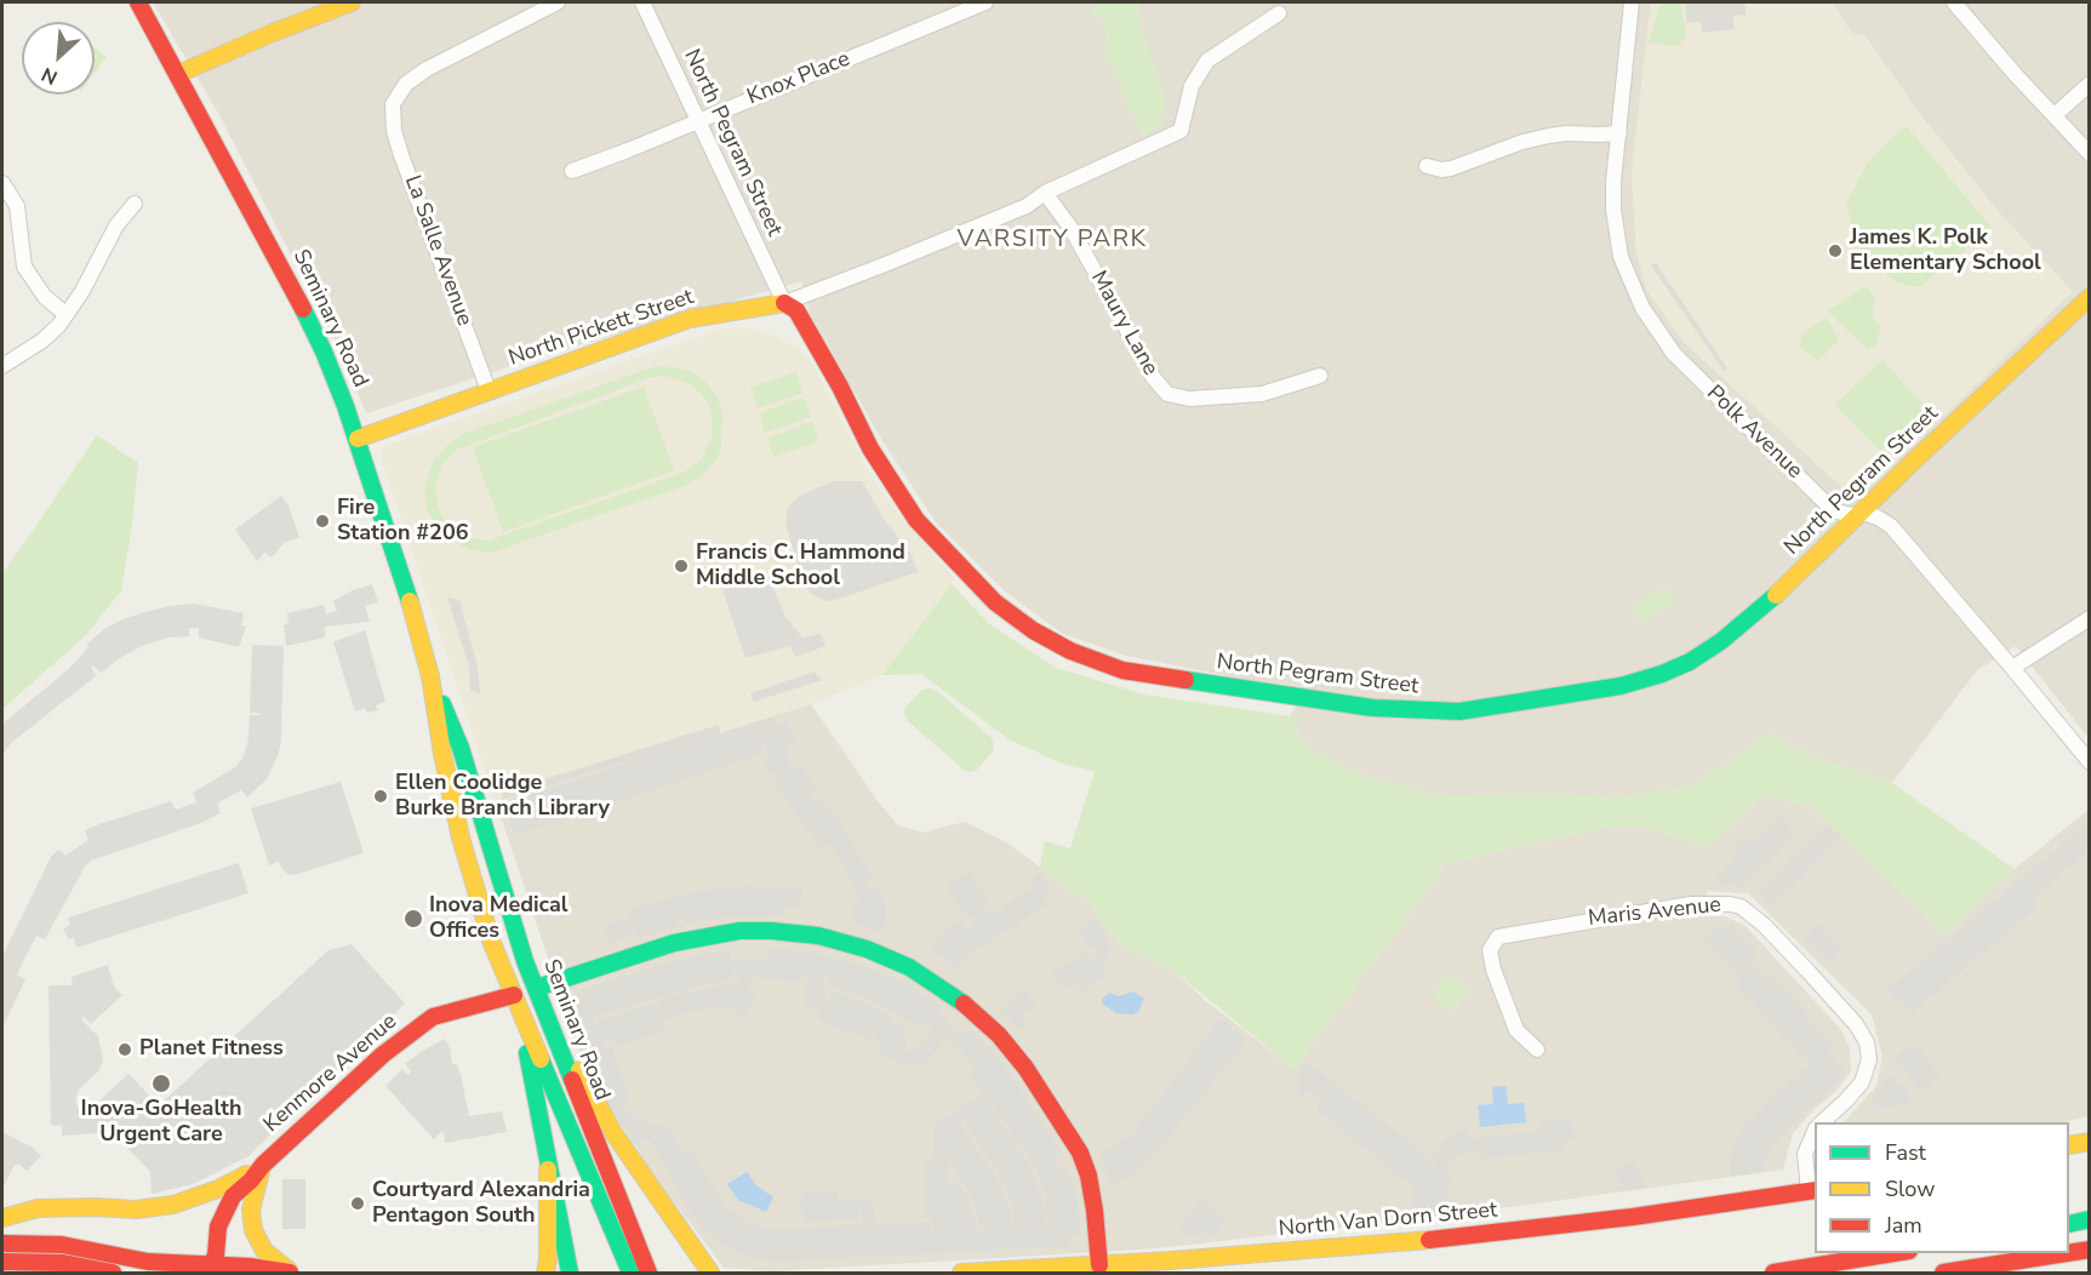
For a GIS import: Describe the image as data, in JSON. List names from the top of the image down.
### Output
{
  "streets": {
    "main road": [
      "North Pegram Street",
      "Seminary Road",
      "North Pickett Street",
      "Kenmore Avenue",
      "North Van Dorn Street"
    ],
    "street": [
      "Knox Place",
      "La Salle Avenue",
      "Maury Lane",
      "Polk Avenue",
      "Maris Avenue"
    ]
  },
  "crossings": [
    ["Knox Place", "North Pegram Street"],
    ["North Pegram Street", "North Pickett Street"],
    ["North Pegram Street", "Polk Avenue"],
    ["La Salle Avenue", "North Pickett Street"],
    ["Seminary Road", "North Pickett Street"],
    ["Seminary Road", "Kenmore Avenue"],
    ["Maury Lane", "North Pickett Street"],
    ["Maris Avenue", "North Van Dorn Street"]
  ],
  "districts": ["VARSITY PARK"],
  "places": [
    "James K. Polk Elementary School",
    "Fire Station #206",
    "Francis C. Hammond Middle School",
    "Ellen Coolidge Burke Branch Library",
    "Inova Medical Offices",
    "Planet Fitness",
    "Inova-GoHealth Urgent Care",
    "Courtyard Alexandria Pentagon South"
  ],
  "legend": ["Fast", "Slow", "Jam"],
  "north": "bottom left"
}
